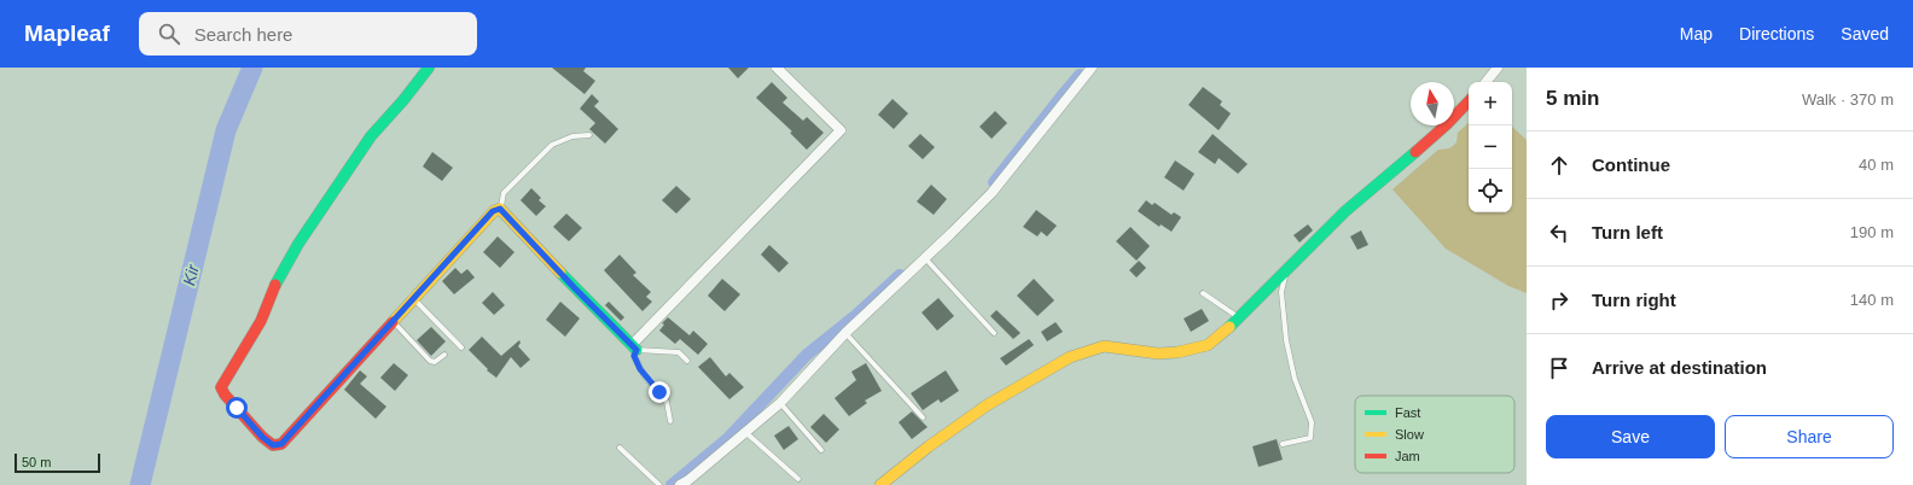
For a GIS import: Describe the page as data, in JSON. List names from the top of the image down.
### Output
{
  "water": ["Kir"],
  "legend": ["Fast", "Slow", "Jam"],
  "scale_bar": "50 m",
  "north": "top",
  "page": {
    "header": "Mapleaf",
    "search": "Search here",
    "nav": ["Map", "Directions", "Saved"],
    "heading": ["5 min", "Walk · 370 m"],
    "map_buttons": ["+", "−"],
    "list": [
      ["Continue", "40 m"],
      ["Turn left", "190 m"],
      ["Turn right", "140 m"],
      "Arrive at destination"
    ],
    "buttons": ["Save", "Share"],
    "scale": "50 m"
  }
}
